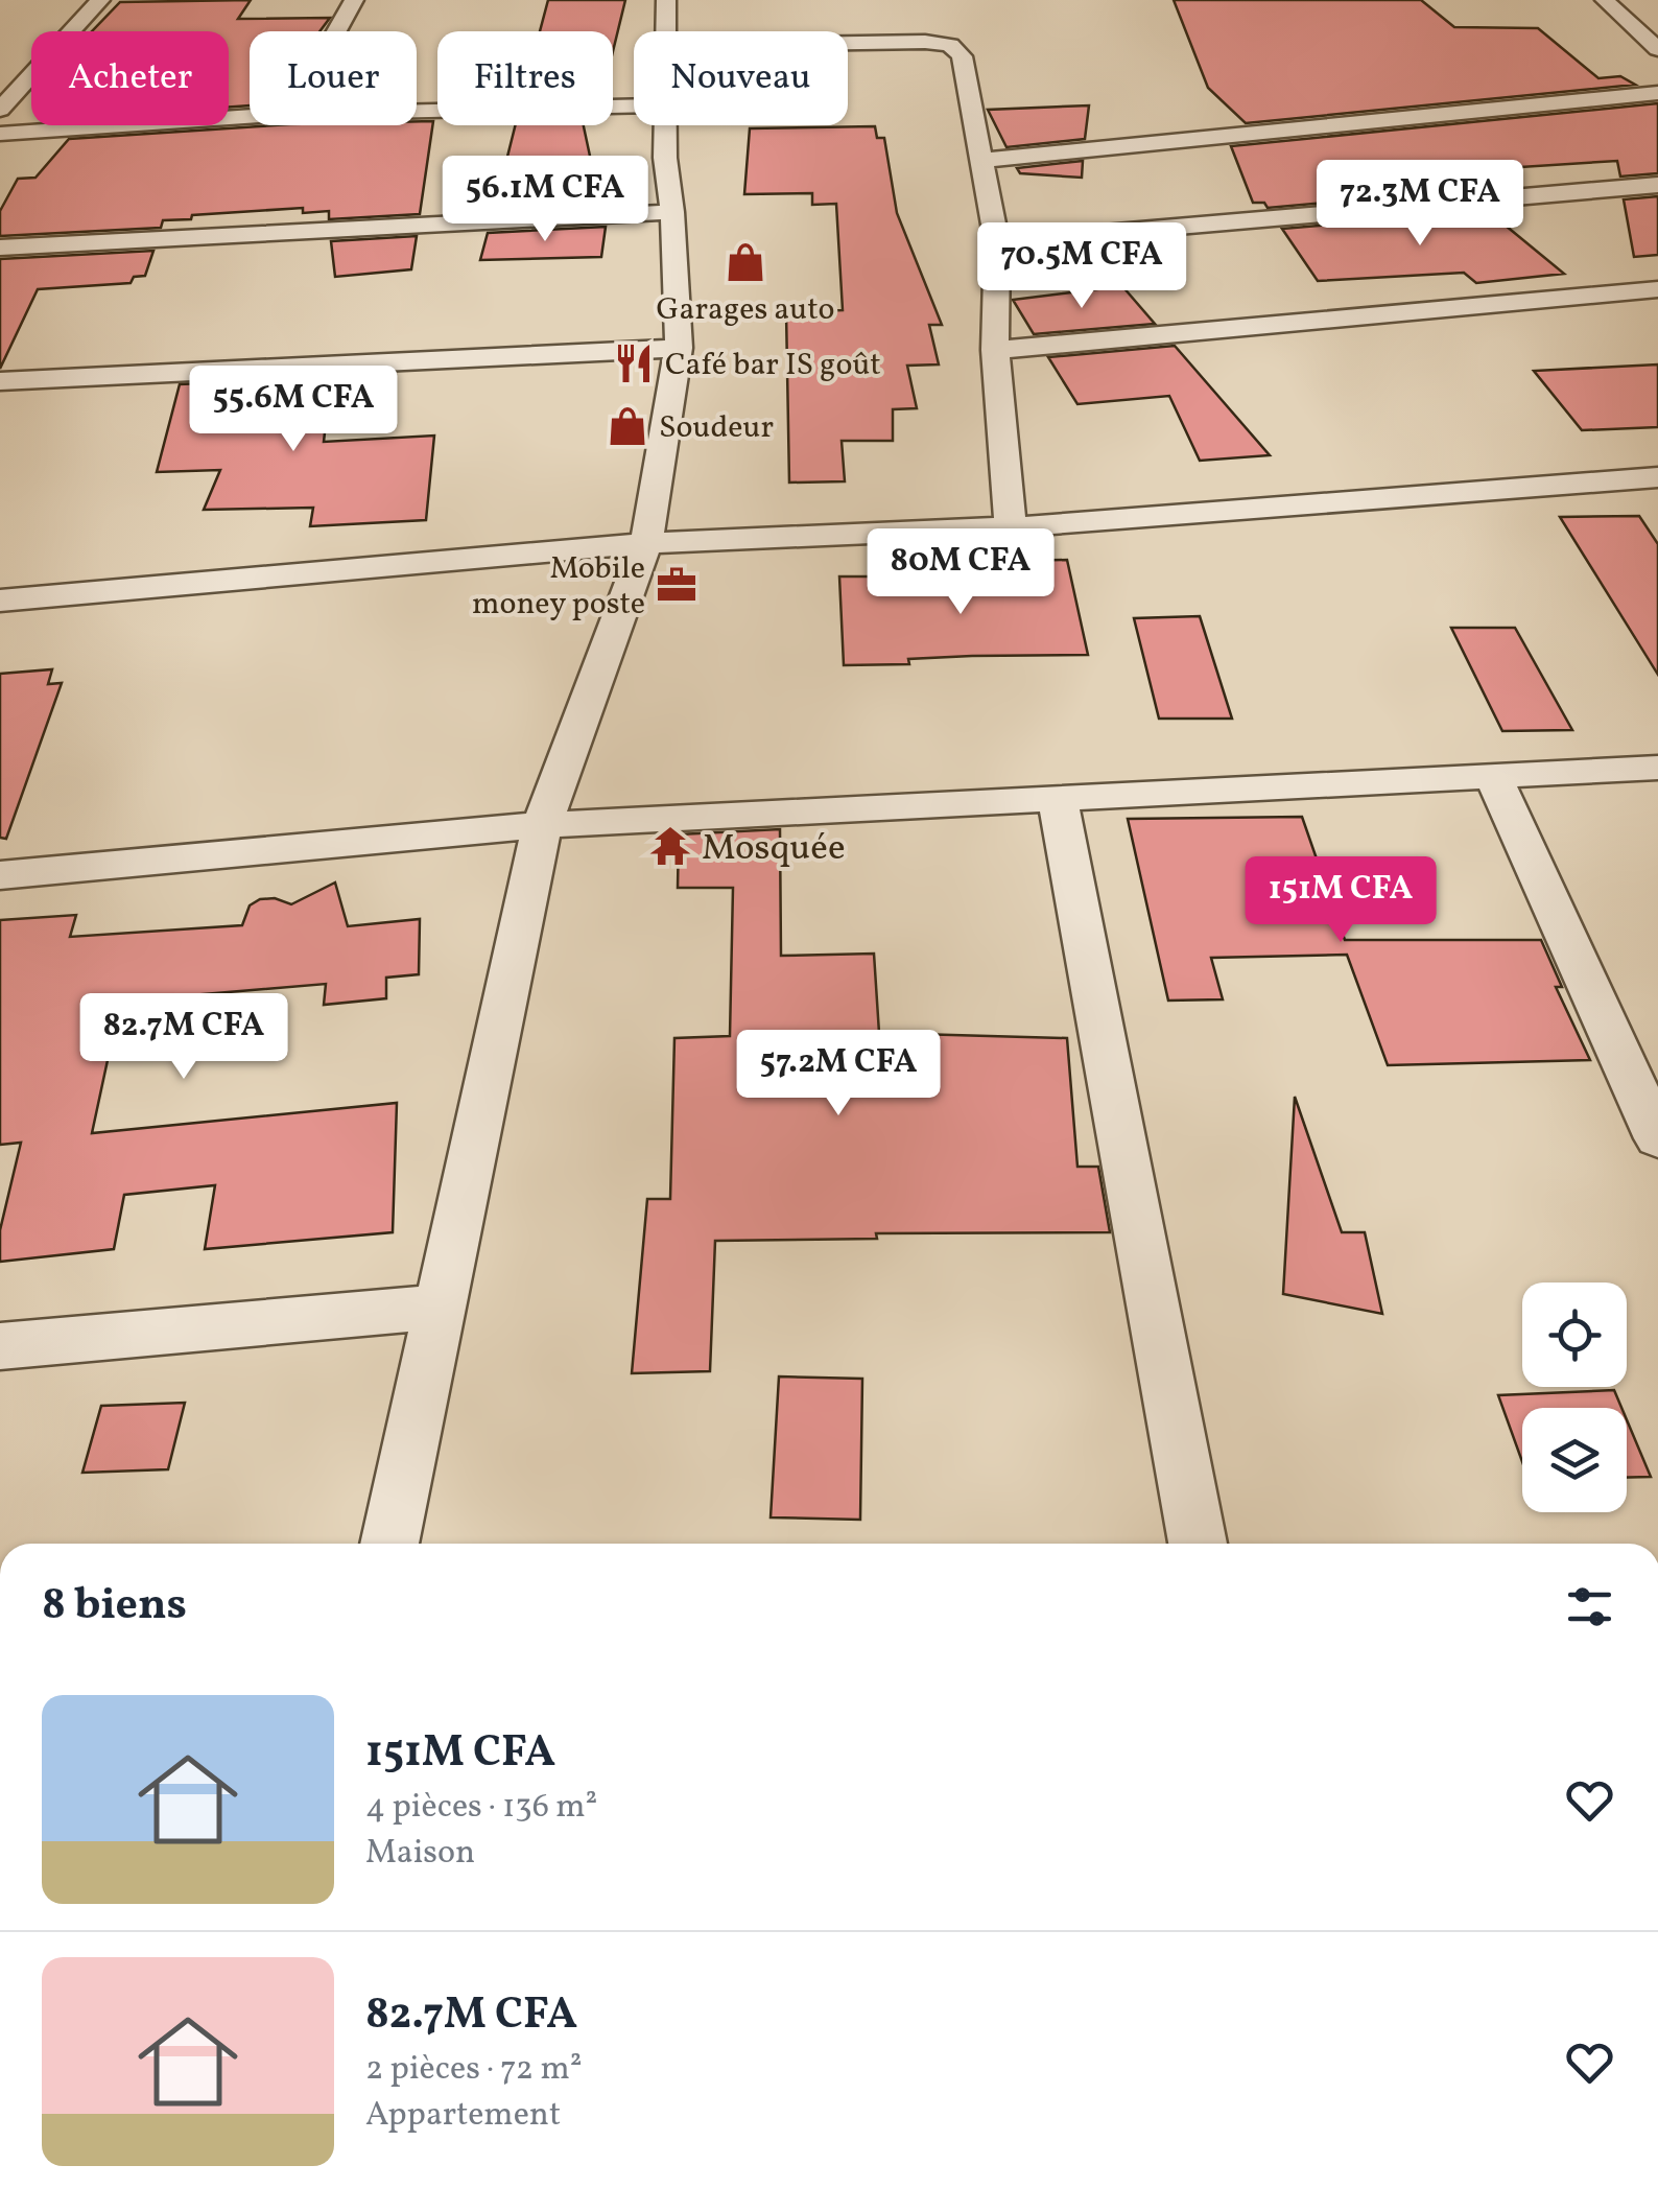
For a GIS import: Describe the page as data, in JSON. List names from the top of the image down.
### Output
{
  "places": {
    "shop": ["Garages auto", "Soudeur"],
    "restaurant": ["Café bar IS goût"],
    "office": ["Mobile money poste"],
    "temple": ["Mosquée"]
  },
  "page": {
    "chip": [
      "Acheter",
      "Louer",
      "Filtres",
      "Nouveau"
    ],
    "price": [
      "56.1M CFA",
      "72.3M CFA",
      "70.5M CFA",
      "55.6M CFA",
      "80M CFA",
      "151M CFA",
      "82.7M CFA",
      "57.2M CFA"
    ],
    "heading": "8 biens",
    "list": [
      {
        "name": "151M CFA",
        "note": "4 pièces · 136 m² · Maison"
      },
      {
        "name": "82.7M CFA",
        "note": "2 pièces · 72 m² · Appartement"
      }
    ]
  }
}
